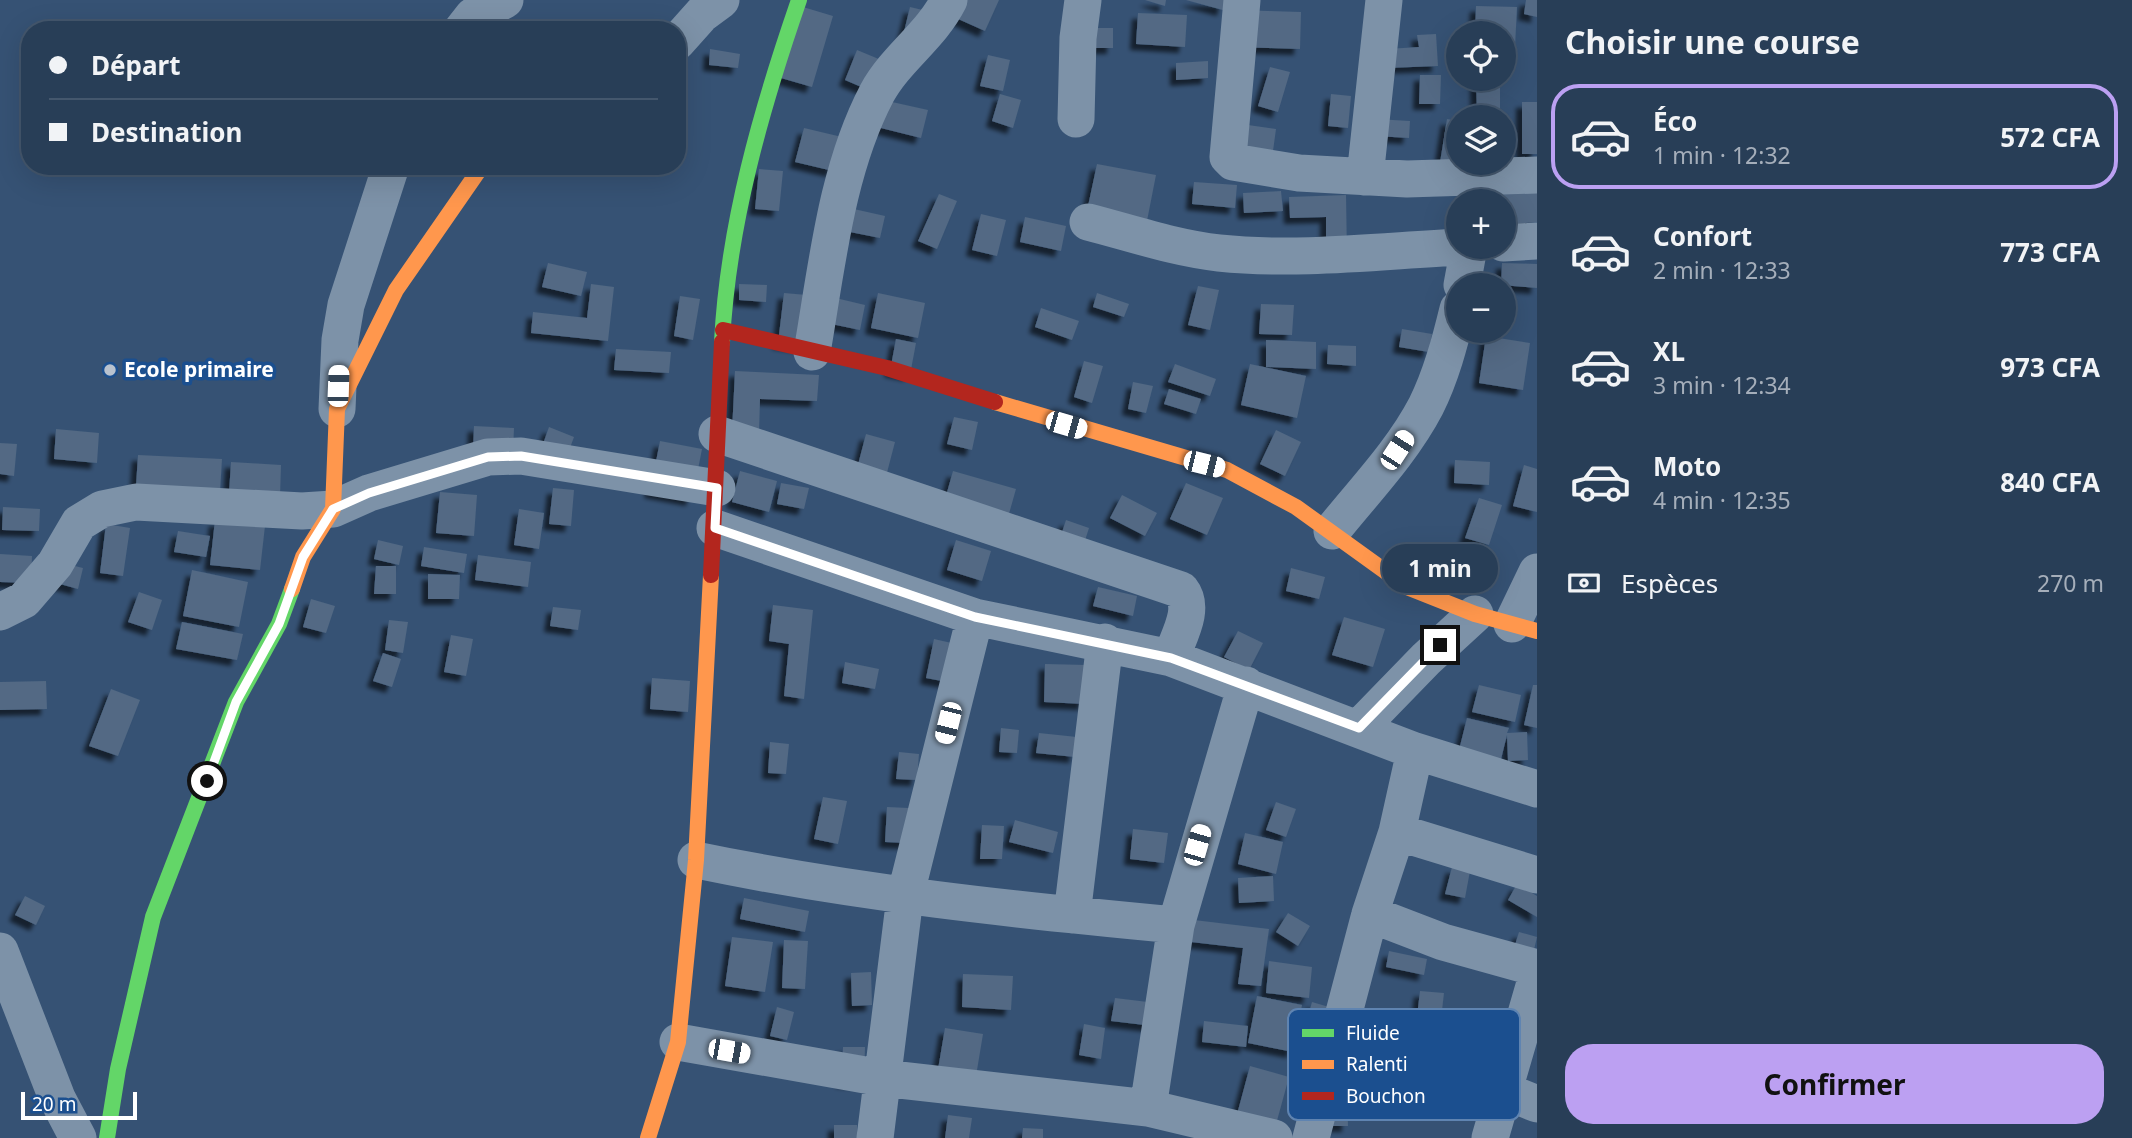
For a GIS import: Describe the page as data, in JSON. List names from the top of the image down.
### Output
{
  "places": ["Ecole primaire"],
  "legend": ["Fluide", "Ralenti", "Bouchon"],
  "scale_bar": "20 m",
  "page": {
    "heading": "Choisir une course",
    "map_buttons": ["+", "−"],
    "banner": ["Départ", "Destination"],
    "list": [
      {
        "name": "Éco",
        "note": "1 min · 12:32",
        "value": "572 CFA"
      },
      {
        "name": "Confort",
        "note": "2 min · 12:33",
        "value": "773 CFA"
      },
      {
        "name": "XL",
        "note": "3 min · 12:34",
        "value": "973 CFA"
      },
      {
        "name": "Moto",
        "note": "4 min · 12:35",
        "value": "840 CFA"
      }
    ],
    "bubble": "1 min",
    "pay": ["Espèces", "270 m"],
    "buttons": "Confirmer",
    "scale": "20 m"
  }
}
